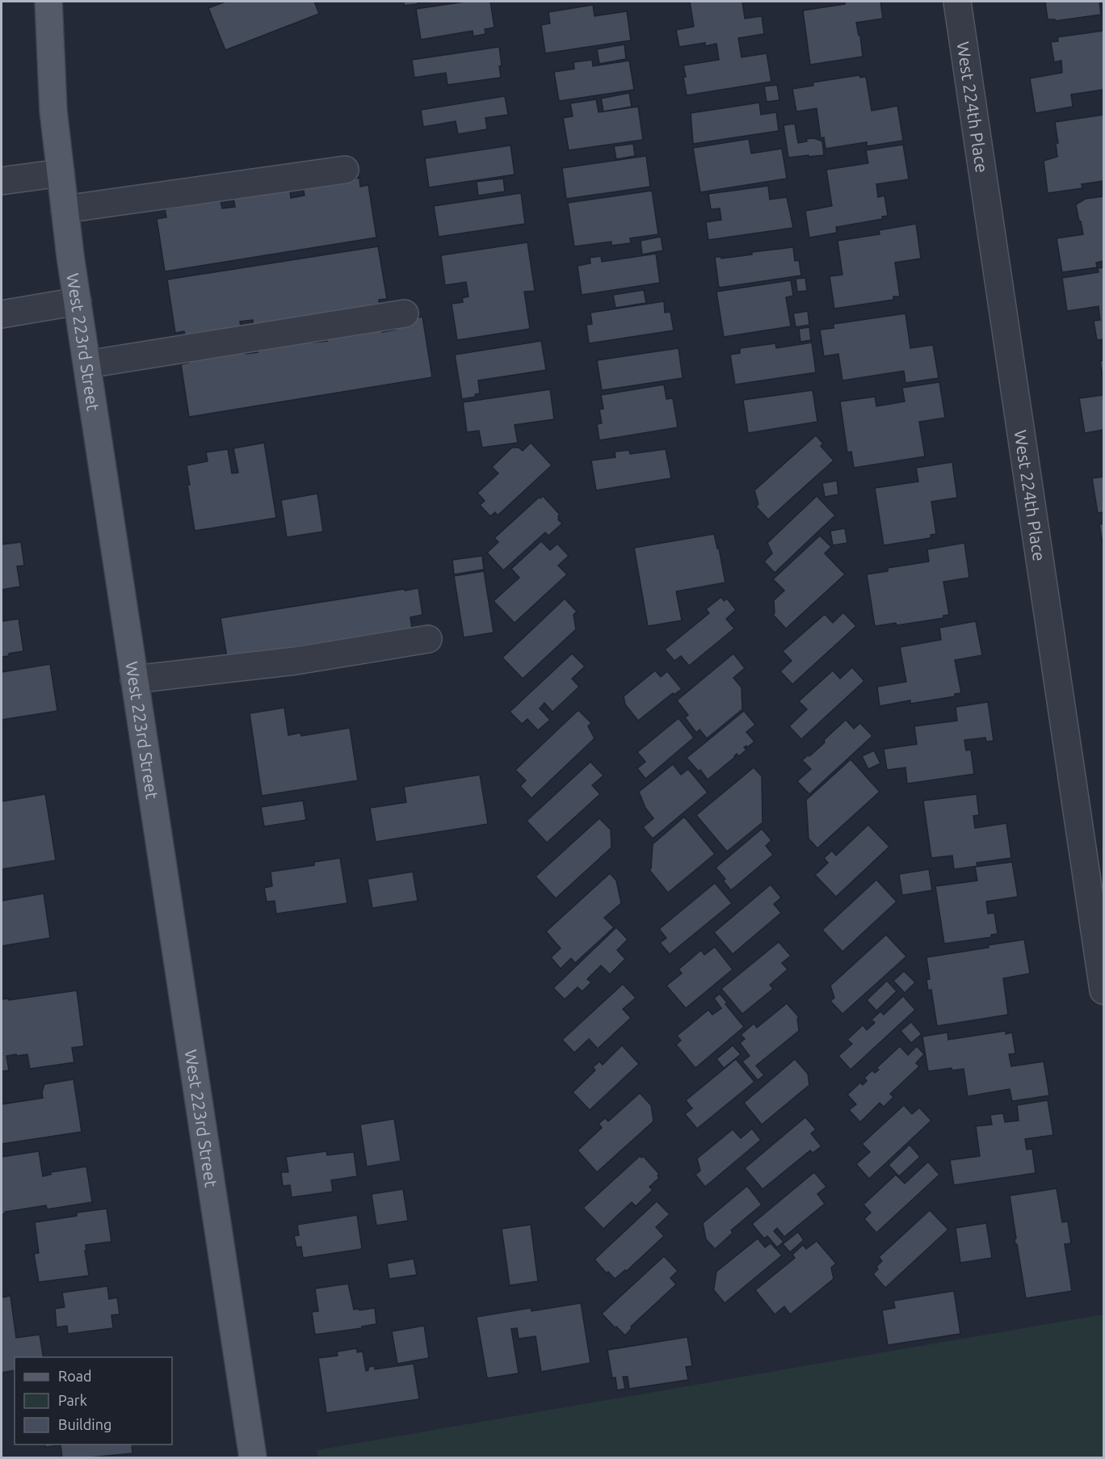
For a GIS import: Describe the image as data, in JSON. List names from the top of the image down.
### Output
{
  "streets": {
    "main road": ["West 223rd Street"],
    "street": ["West 224th Place"]
  },
  "legend": ["Road", "Park", "Building"]
}
